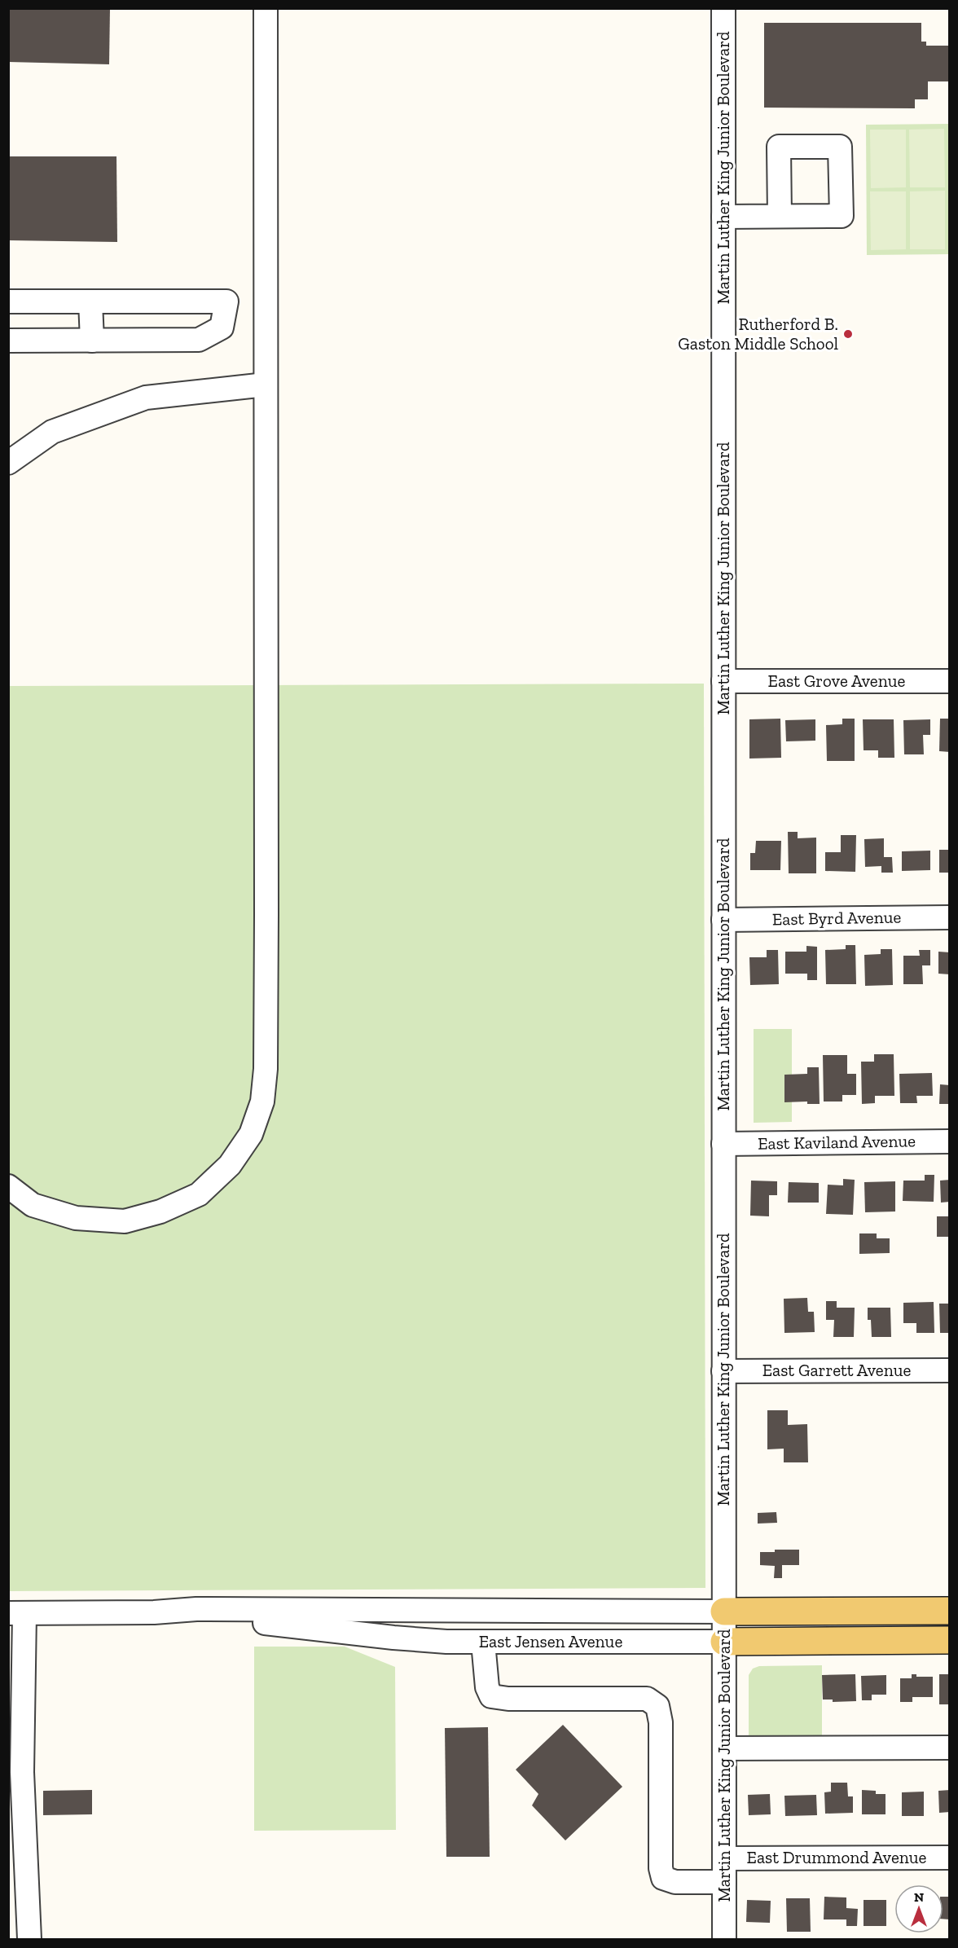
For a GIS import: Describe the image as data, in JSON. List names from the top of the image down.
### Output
{
  "streets": {
    "main road": ["East Jensen Avenue"],
    "street": [
      "Martin Luther King Junior Boulevard",
      "East Grove Avenue",
      "East Byrd Avenue",
      "East Kaviland Avenue",
      "East Garrett Avenue",
      "East Drummond Avenue"
    ]
  },
  "crossings": [
    ["Martin Luther King Junior Boulevard", "East Grove Avenue"],
    ["Martin Luther King Junior Boulevard", "East Byrd Avenue"],
    ["Martin Luther King Junior Boulevard", "East Kaviland Avenue"],
    ["Martin Luther King Junior Boulevard", "East Garrett Avenue"],
    ["Martin Luther King Junior Boulevard", "East Jensen Avenue"],
    ["Martin Luther King Junior Boulevard", "East Drummond Avenue"]
  ],
  "places": ["Rutherford B. Gaston Middle School"],
  "north": "top"
}
